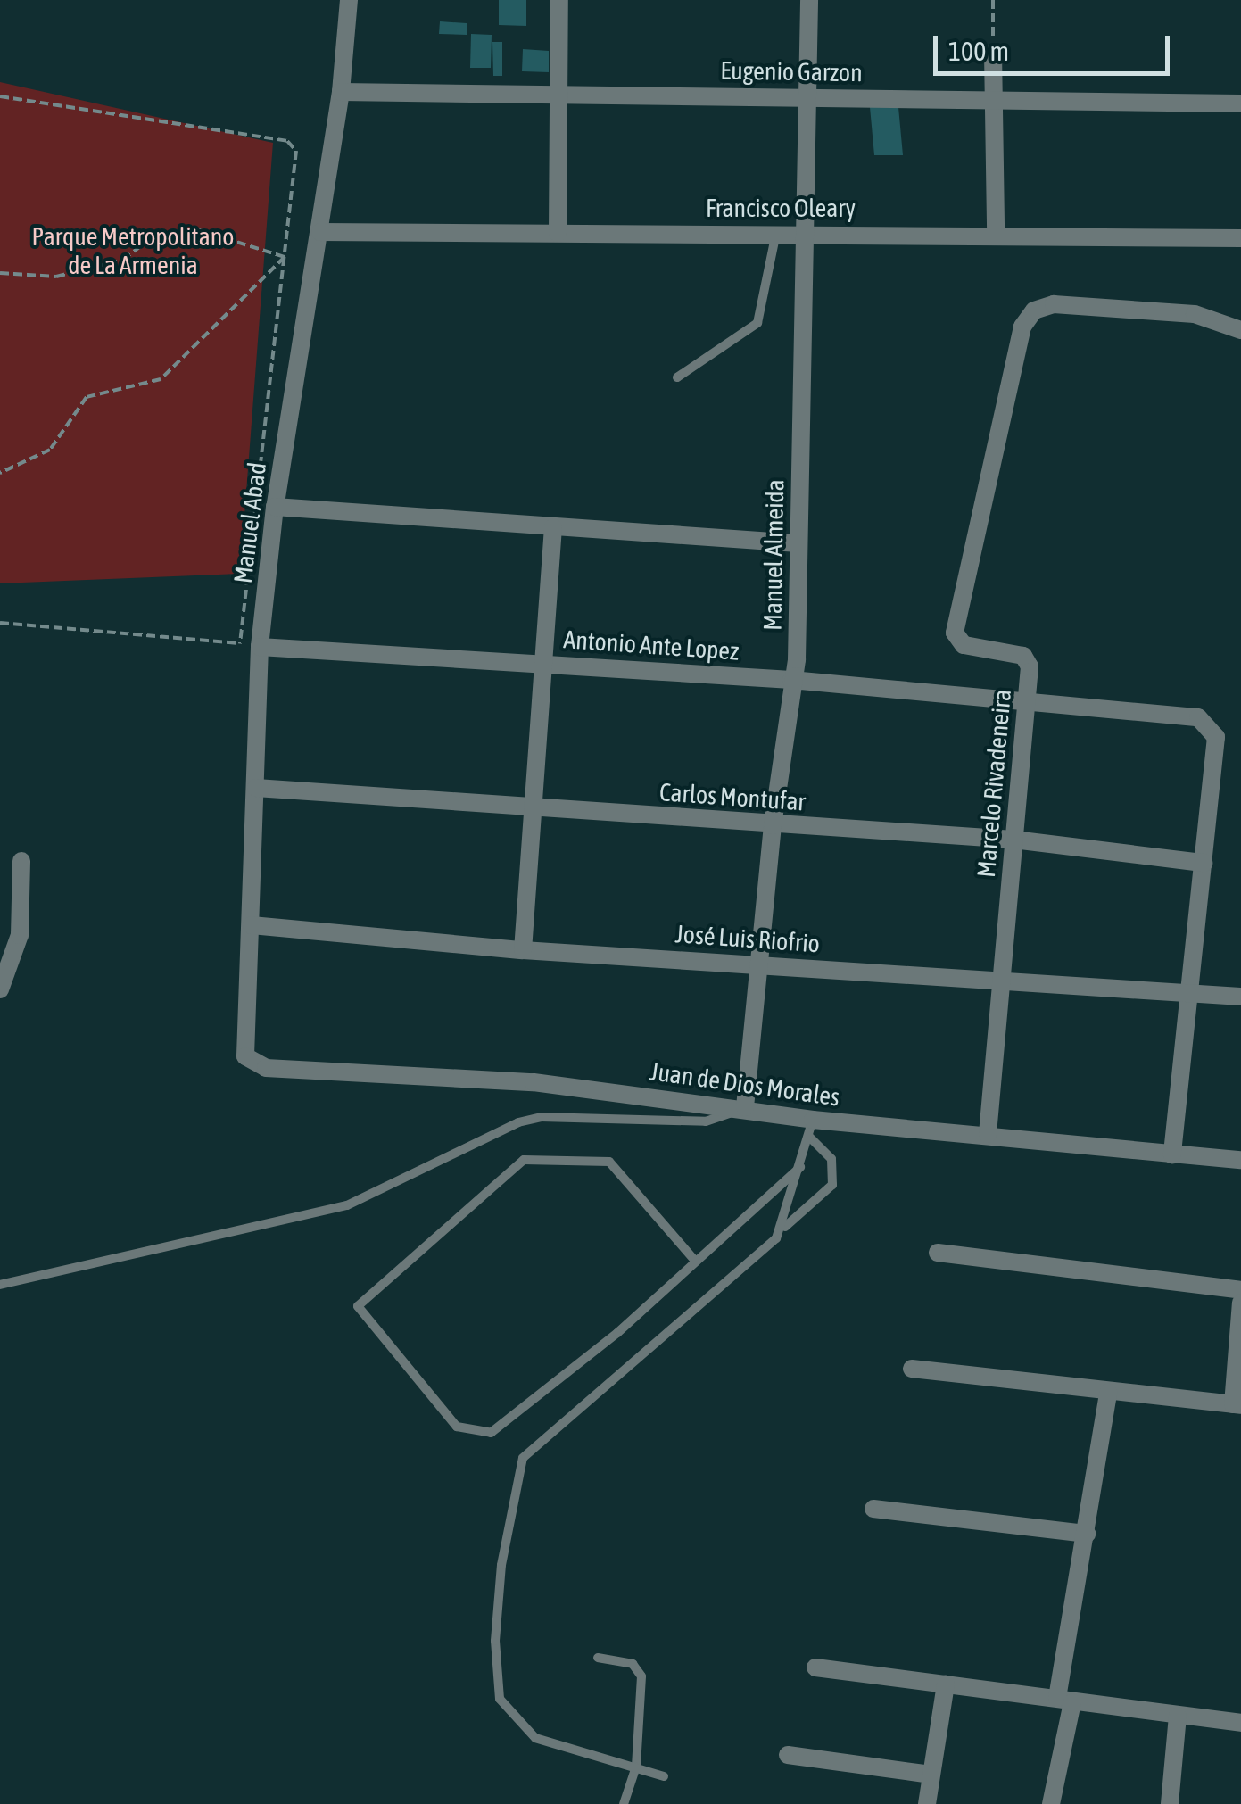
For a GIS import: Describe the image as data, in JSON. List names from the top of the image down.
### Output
{
  "streets": {
    "street": [
      "Eugenio Garzon",
      "Francisco Oleary",
      "Manuel Abad",
      "Manuel Almeida",
      "Antonio Ante Lopez",
      "Marcelo Rivadeneira",
      "Carlos Montufar",
      "José Luis Riofrio",
      "Juan de Dios Morales"
    ]
  },
  "crossings": [
    ["Eugenio Garzon", "Manuel Abad"],
    ["Eugenio Garzon", "Manuel Almeida"],
    ["Francisco Oleary", "Manuel Abad"],
    ["Francisco Oleary", "Manuel Almeida"],
    ["Manuel Abad", "Antonio Ante Lopez"],
    ["Manuel Abad", "Carlos Montufar"],
    ["Manuel Abad", "José Luis Riofrio"],
    ["Manuel Abad", "Juan de Dios Morales"],
    ["Manuel Almeida", "Antonio Ante Lopez"],
    ["Manuel Almeida", "Carlos Montufar"],
    ["Manuel Almeida", "José Luis Riofrio"],
    ["Manuel Almeida", "Juan de Dios Morales"],
    ["Antonio Ante Lopez", "Marcelo Rivadeneira"],
    ["Antonio Ante Lopez", "Carlos Montufar"],
    ["Marcelo Rivadeneira", "Carlos Montufar"],
    ["Marcelo Rivadeneira", "José Luis Riofrio"],
    ["Marcelo Rivadeneira", "Juan de Dios Morales"]
  ],
  "parks": ["Parque Metropolitano de La Armenia"],
  "scale_bar": "100 m"
}
